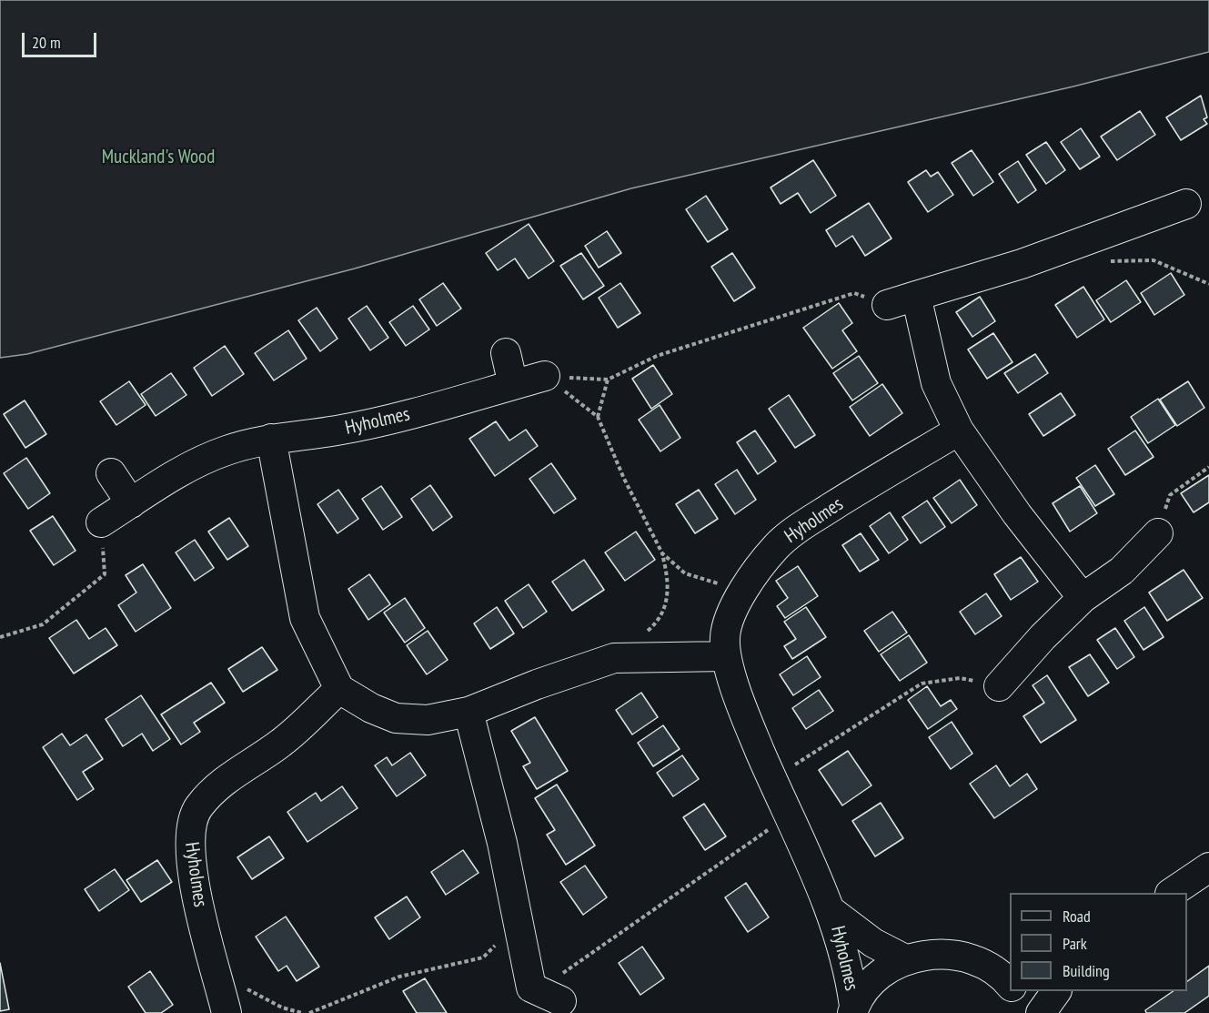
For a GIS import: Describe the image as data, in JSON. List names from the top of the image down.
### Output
{
  "streets": {
    "street": ["Hyholmes"]
  },
  "parks": ["Muckland's Wood"],
  "legend": ["Road", "Park", "Building"],
  "scale_bar": "20 m"
}
